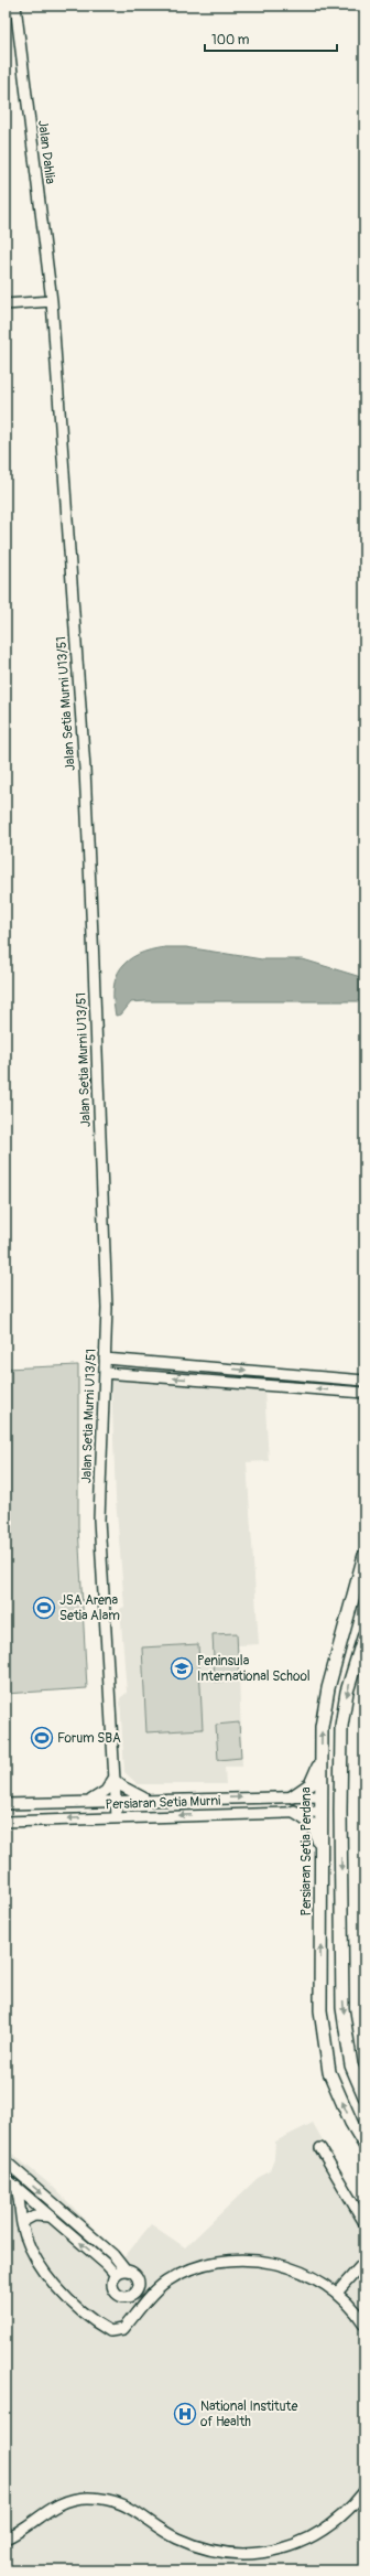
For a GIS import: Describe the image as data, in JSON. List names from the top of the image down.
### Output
{
  "streets": {
    "main road": ["Persiaran Setia Perdana"],
    "street": ["Jalan Dahlia", "Jalan Setia Murni U13/51", "Persiaran Setia Murni"]
  },
  "crossings": [
    ["Jalan Dahlia", "Jalan Setia Murni U13/51"],
    ["Jalan Setia Murni U13/51", "Persiaran Setia Murni"],
    ["Persiaran Setia Murni", "Persiaran Setia Perdana"]
  ],
  "places": {
    "sports": ["JSA Arena Setia Alam", "Forum SBA"],
    "school or university": ["Peninsula International School"],
    "hospital": ["National Institute of Health"]
  },
  "scale_bar": "100 m"
}
